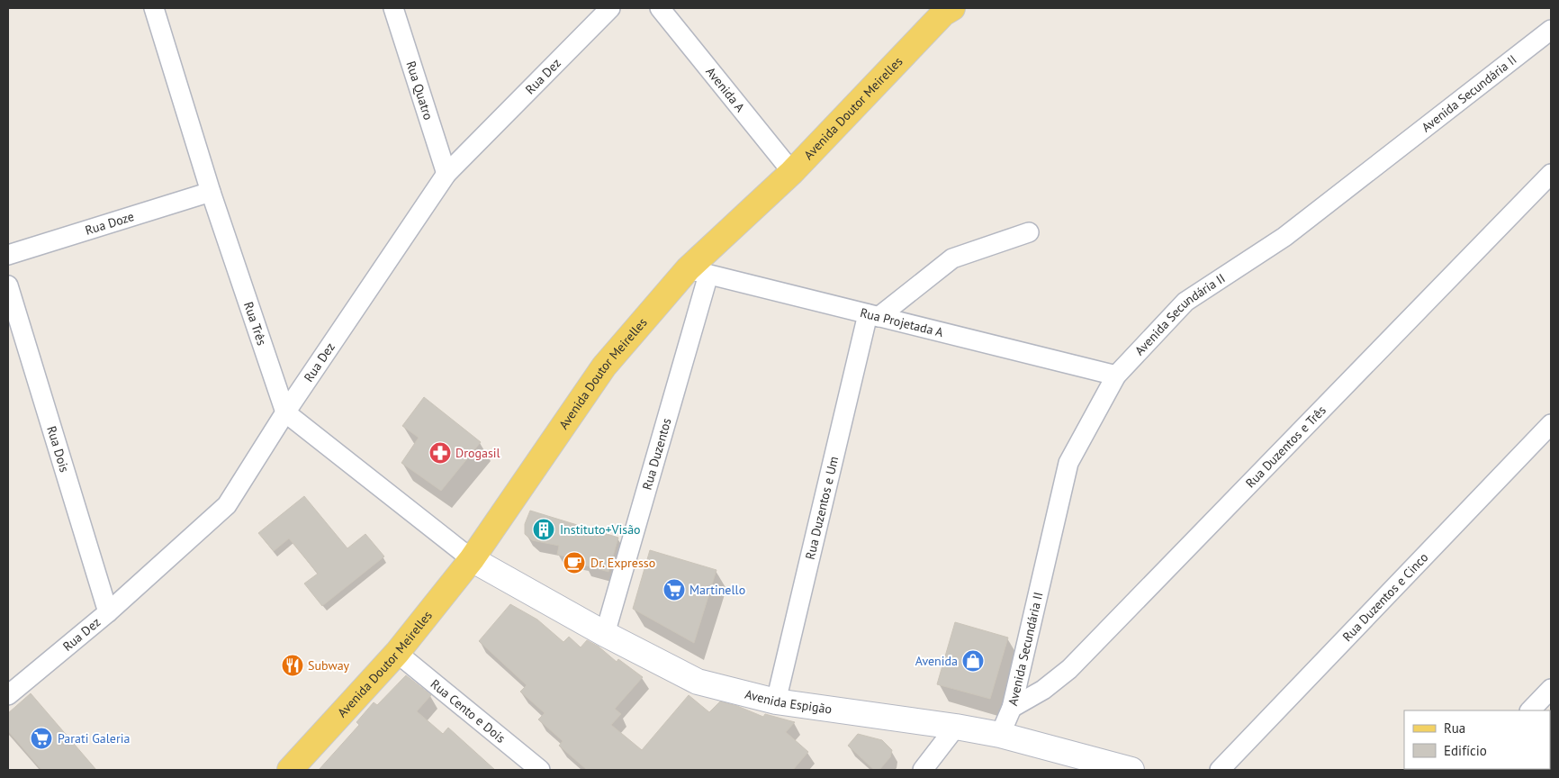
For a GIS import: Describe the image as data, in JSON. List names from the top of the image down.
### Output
{
  "streets": {
    "main road": ["Avenida Doutor Meirelles"],
    "street": [
      "Rua Dez",
      "Avenida A",
      "Rua Quatro",
      "Avenida Secundária II",
      "Rua Doze",
      "Rua Projetada A",
      "Rua Três",
      "Rua Duzentos e Três",
      "Rua Dois",
      "Rua Duzentos",
      "Rua Duzentos e Um",
      "Rua Duzentos e Cinco",
      "Avenida Espigão",
      "Rua Cento e Dois"
    ]
  },
  "crossings": [
    ["Rua Dez", "Rua Quatro"],
    ["Rua Dez", "Rua Três"],
    ["Rua Dez", "Rua Dois"],
    ["Avenida A", "Avenida Doutor Meirelles"],
    ["Avenida Secundária II", "Rua Projetada A"],
    ["Avenida Secundária II", "Rua Duzentos e Três"],
    ["Avenida Secundária II", "Avenida Espigão"],
    ["Avenida Doutor Meirelles", "Rua Projetada A"],
    ["Avenida Doutor Meirelles", "Rua Duzentos"],
    ["Avenida Doutor Meirelles", "Avenida Espigão"],
    ["Avenida Doutor Meirelles", "Rua Cento e Dois"],
    ["Rua Doze", "Rua Três"],
    ["Rua Projetada A", "Rua Duzentos"],
    ["Rua Projetada A", "Rua Duzentos e Um"],
    ["Rua Duzentos", "Avenida Espigão"],
    ["Rua Duzentos e Um", "Avenida Espigão"]
  ],
  "places": {
    "pharmacy": ["Drogasil"],
    "building": ["Instituto+Visão"],
    "cafe": ["Dr. Expresso"],
    "supermarket": ["Martinello", "Parati Galeria"],
    "shop": ["Avenida"],
    "restaurant": ["Subway"]
  },
  "legend": ["Rua", "Edifício"]
}
